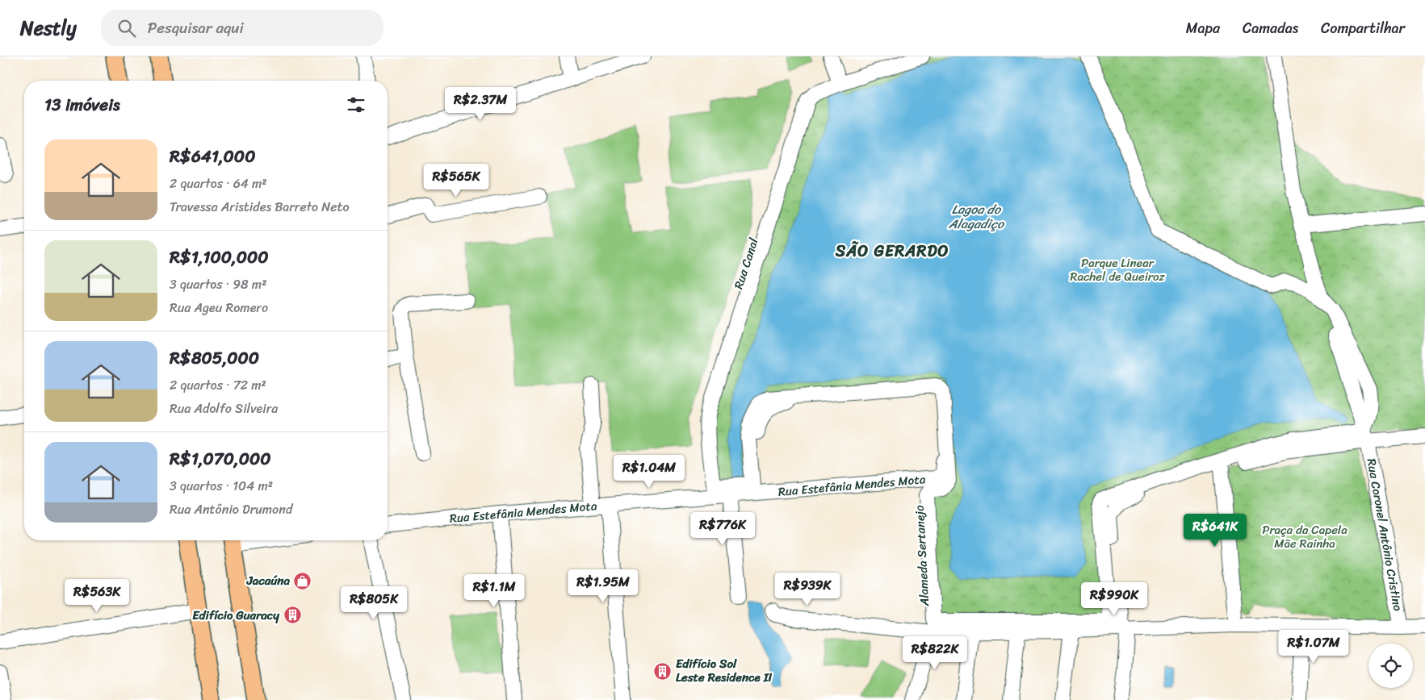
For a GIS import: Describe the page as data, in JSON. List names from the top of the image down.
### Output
{
  "streets": {
    "street": [
      "Rua Canal",
      "Rua Estefânia Mendes Mota",
      "Rua Coronel Antônio Cristino",
      "Alameda Sertanejo"
    ]
  },
  "crossings": [
    ["Rua Canal", "Rua Estefânia Mendes Mota"],
    ["Rua Estefânia Mendes Mota", "Alameda Sertanejo"]
  ],
  "districts": ["SÃO GERARDO"],
  "water": ["Lagoa do Alagadiço"],
  "parks": ["Parque Linear Rachel de Queiroz", "Praça da Capela Mãe Rainha"],
  "places": {
    "shop": ["Jacaúna"],
    "building": ["Edifício Guaracy", "Edifício Sol Leste Residence II"]
  },
  "page": {
    "header": "Nestly",
    "search": "Pesquisar aqui",
    "nav": ["Mapa", "Camadas", "Compartilhar"],
    "heading": "13 imóveis",
    "price": [
      "R$2.37M",
      "R$565K",
      "R$1.04M",
      "R$776K",
      "R$641K",
      "R$1.95M",
      "R$939K",
      "R$1.1M",
      "R$563K",
      "R$990K",
      "R$805K",
      "R$1.07M",
      "R$822K"
    ],
    "list": [
      {
        "name": "R$641,000",
        "note": "2 quartos · 64 m² · Travessa Aristides Barreto Neto"
      },
      {
        "name": "R$1,100,000",
        "note": "3 quartos · 98 m² · Rua Ageu Romero"
      },
      {
        "name": "R$805,000",
        "note": "2 quartos · 72 m² · Rua Adolfo Silveira"
      },
      {
        "name": "R$1,070,000",
        "note": "3 quartos · 104 m² · Rua Antônio Drumond"
      }
    ]
  }
}
